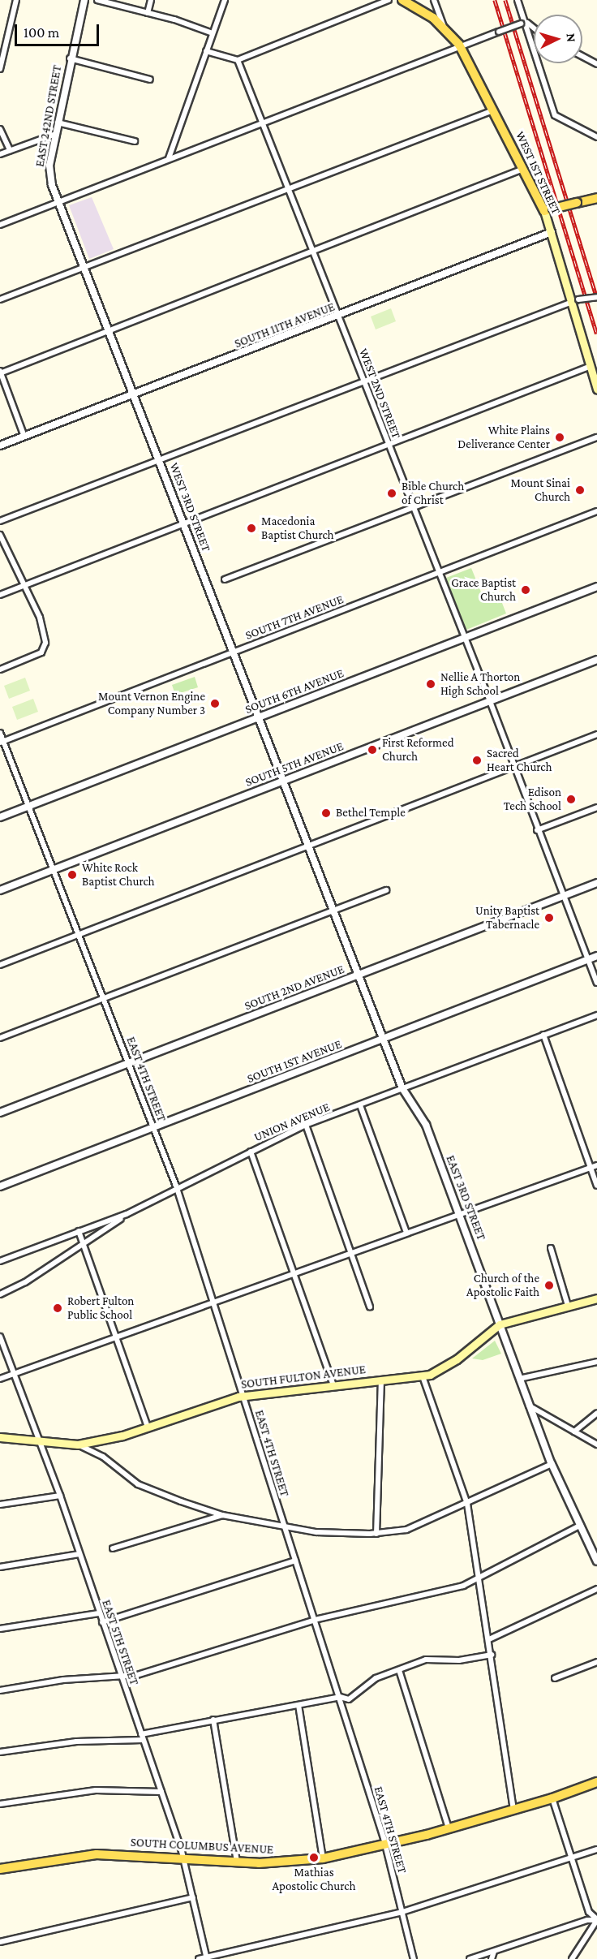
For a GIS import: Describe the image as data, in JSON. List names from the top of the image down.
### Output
{
  "streets": {
    "main road": ["WEST 1ST STREET", "SOUTH FULTON AVENUE", "SOUTH COLUMBUS AVENUE"],
    "street": [
      "EAST 242ND STREET",
      "SOUTH 11TH AVENUE",
      "WEST 2ND STREET",
      "WEST 3RD STREET",
      "SOUTH 7TH AVENUE",
      "SOUTH 6TH AVENUE",
      "SOUTH 5TH AVENUE",
      "SOUTH 2ND AVENUE",
      "SOUTH 1ST AVENUE",
      "EAST 4TH STREET",
      "UNION AVENUE",
      "EAST 3RD STREET",
      "EAST 5TH STREET"
    ]
  },
  "crossings": [
    ["EAST 242ND STREET", "WEST 3RD STREET"],
    ["WEST 1ST STREET", "SOUTH 11TH AVENUE"],
    ["SOUTH 11TH AVENUE", "WEST 2ND STREET"],
    ["SOUTH 11TH AVENUE", "WEST 3RD STREET"],
    ["WEST 2ND STREET", "SOUTH 7TH AVENUE"],
    ["WEST 2ND STREET", "SOUTH 6TH AVENUE"],
    ["WEST 2ND STREET", "SOUTH 5TH AVENUE"],
    ["WEST 2ND STREET", "SOUTH 2ND AVENUE"],
    ["WEST 2ND STREET", "SOUTH 1ST AVENUE"],
    ["WEST 3RD STREET", "SOUTH 7TH AVENUE"],
    ["WEST 3RD STREET", "SOUTH 6TH AVENUE"],
    ["WEST 3RD STREET", "SOUTH 5TH AVENUE"],
    ["WEST 3RD STREET", "EAST 3RD STREET"],
    ["SOUTH 7TH AVENUE", "EAST 4TH STREET"],
    ["SOUTH 6TH AVENUE", "EAST 4TH STREET"],
    ["SOUTH 5TH AVENUE", "EAST 4TH STREET"],
    ["SOUTH 2ND AVENUE", "EAST 4TH STREET"],
    ["SOUTH 2ND AVENUE", "EAST 3RD STREET"],
    ["SOUTH 1ST AVENUE", "EAST 4TH STREET"],
    ["SOUTH 1ST AVENUE", "EAST 3RD STREET"],
    ["EAST 4TH STREET", "UNION AVENUE"],
    ["EAST 4TH STREET", "SOUTH FULTON AVENUE"],
    ["EAST 4TH STREET", "SOUTH COLUMBUS AVENUE"],
    ["UNION AVENUE", "EAST 3RD STREET"],
    ["EAST 3RD STREET", "SOUTH FULTON AVENUE"],
    ["SOUTH FULTON AVENUE", "EAST 5TH STREET"],
    ["EAST 5TH STREET", "SOUTH COLUMBUS AVENUE"]
  ],
  "places": [
    "White Plains Deliverance Center",
    "Mount Sinai Church",
    "Bible Church of Christ",
    "Macedonia Baptist Church",
    "Grace Baptist Church",
    "Nellie A Thorton High School",
    "Mount Vernon Engine Company Number 3",
    "First Reformed Church",
    "Sacred Heart Church",
    "Edison Tech School",
    "Bethel Temple",
    "White Rock Baptist Church",
    "Unity Baptist Tabernacle",
    "Church of the Apostolic Faith",
    "Robert Fulton Public School",
    "Mathias Apostolic Church"
  ],
  "scale_bar": "100 m",
  "north": "right"
}
